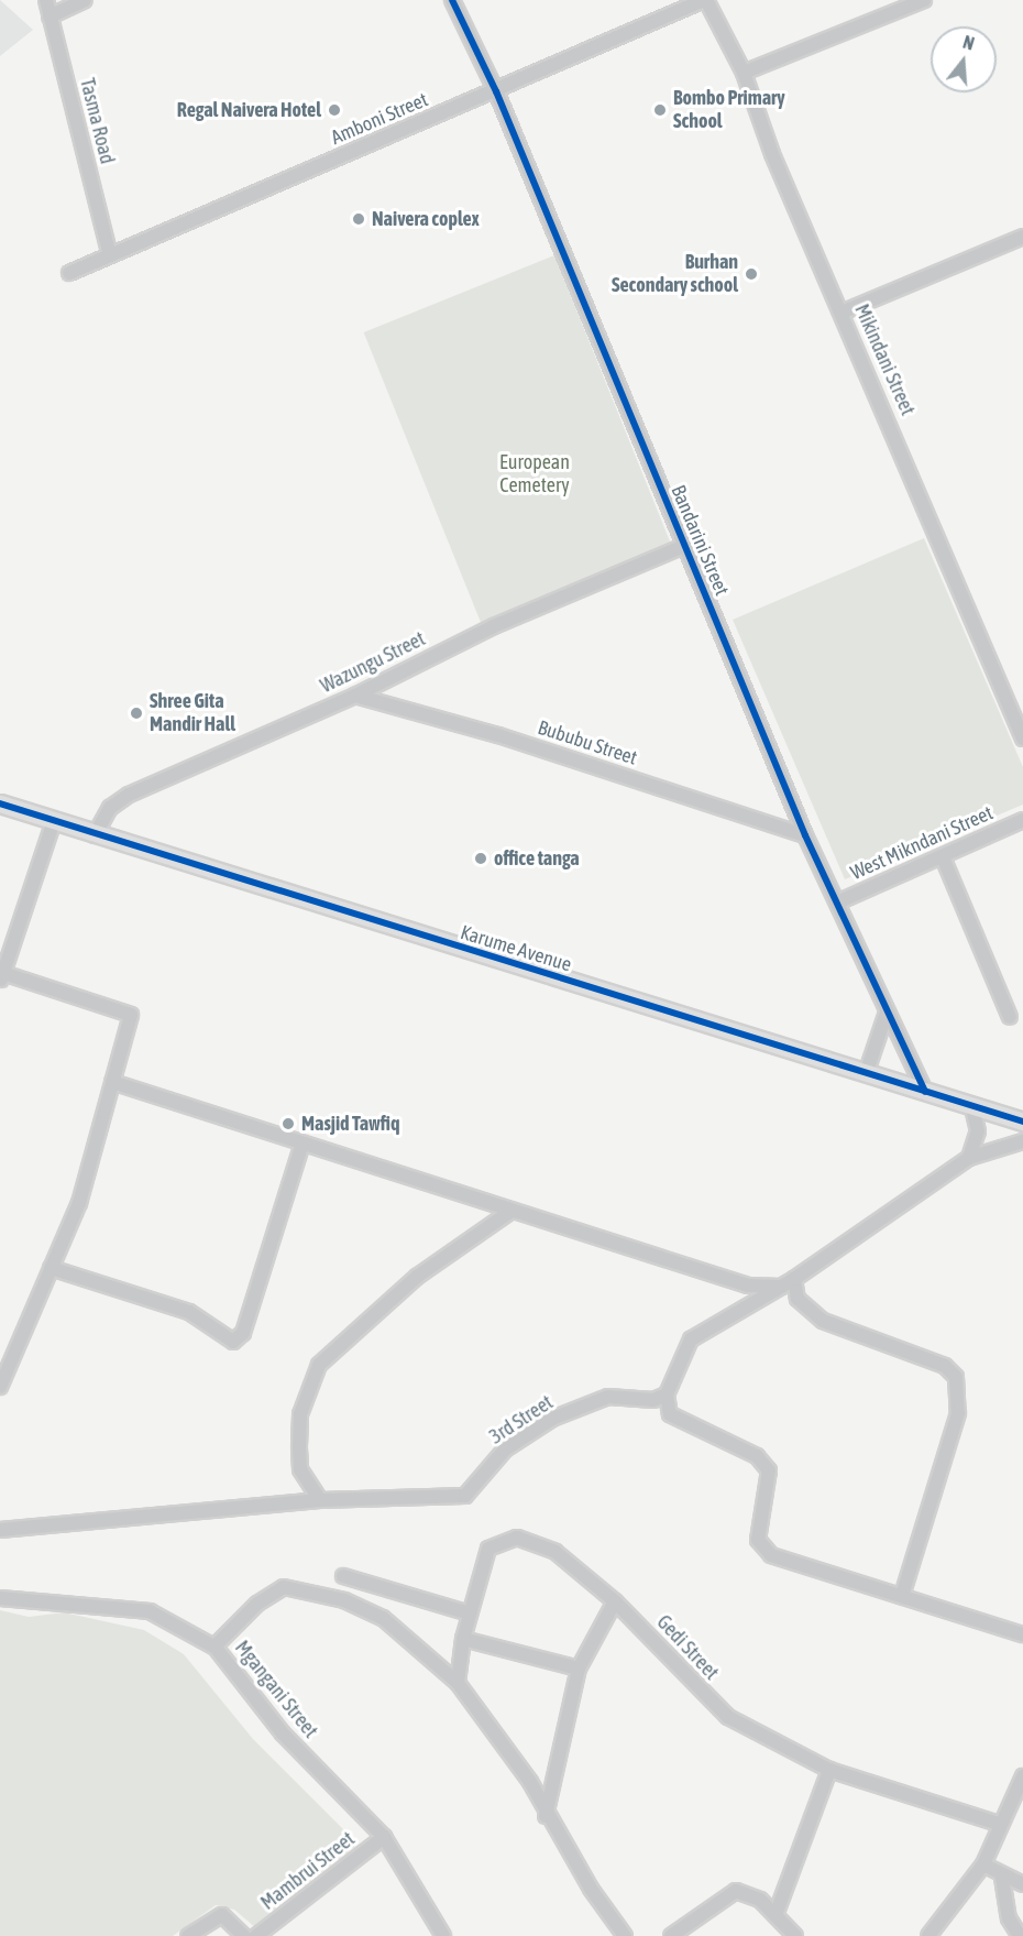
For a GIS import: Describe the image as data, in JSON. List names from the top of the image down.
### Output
{
  "streets": {
    "main road": ["Karume Avenue"],
    "street": [
      "Amboni Street",
      "Tasma Road",
      "Mikindani Street",
      "Bandarini Street",
      "Wazungu Street",
      "Bububu Street",
      "West Mikndani Street",
      "3rd Street",
      "Gedi Street",
      "Mgangani Street",
      "Mambrui Street"
    ]
  },
  "crossings": [
    ["Amboni Street", "Tasma Road"],
    ["Amboni Street", "Mikindani Street"],
    ["Amboni Street", "Bandarini Street"],
    ["Bandarini Street", "Wazungu Street"],
    ["Bandarini Street", "Bububu Street"],
    ["Bandarini Street", "West Mikndani Street"],
    ["Bandarini Street", "Karume Avenue"],
    ["Wazungu Street", "Bububu Street"],
    ["Wazungu Street", "Karume Avenue"],
    ["Mgangani Street", "Mambrui Street"]
  ],
  "parks": ["European Cemetery"],
  "places": [
    "Regal Naivera Hotel",
    "Bombo Primary School",
    "Naivera coplex",
    "Burhan Secondary school",
    "Shree Gita Mandir Hall",
    "office tanga",
    "Masjid Tawfiq"
  ],
  "north": "top"
}
